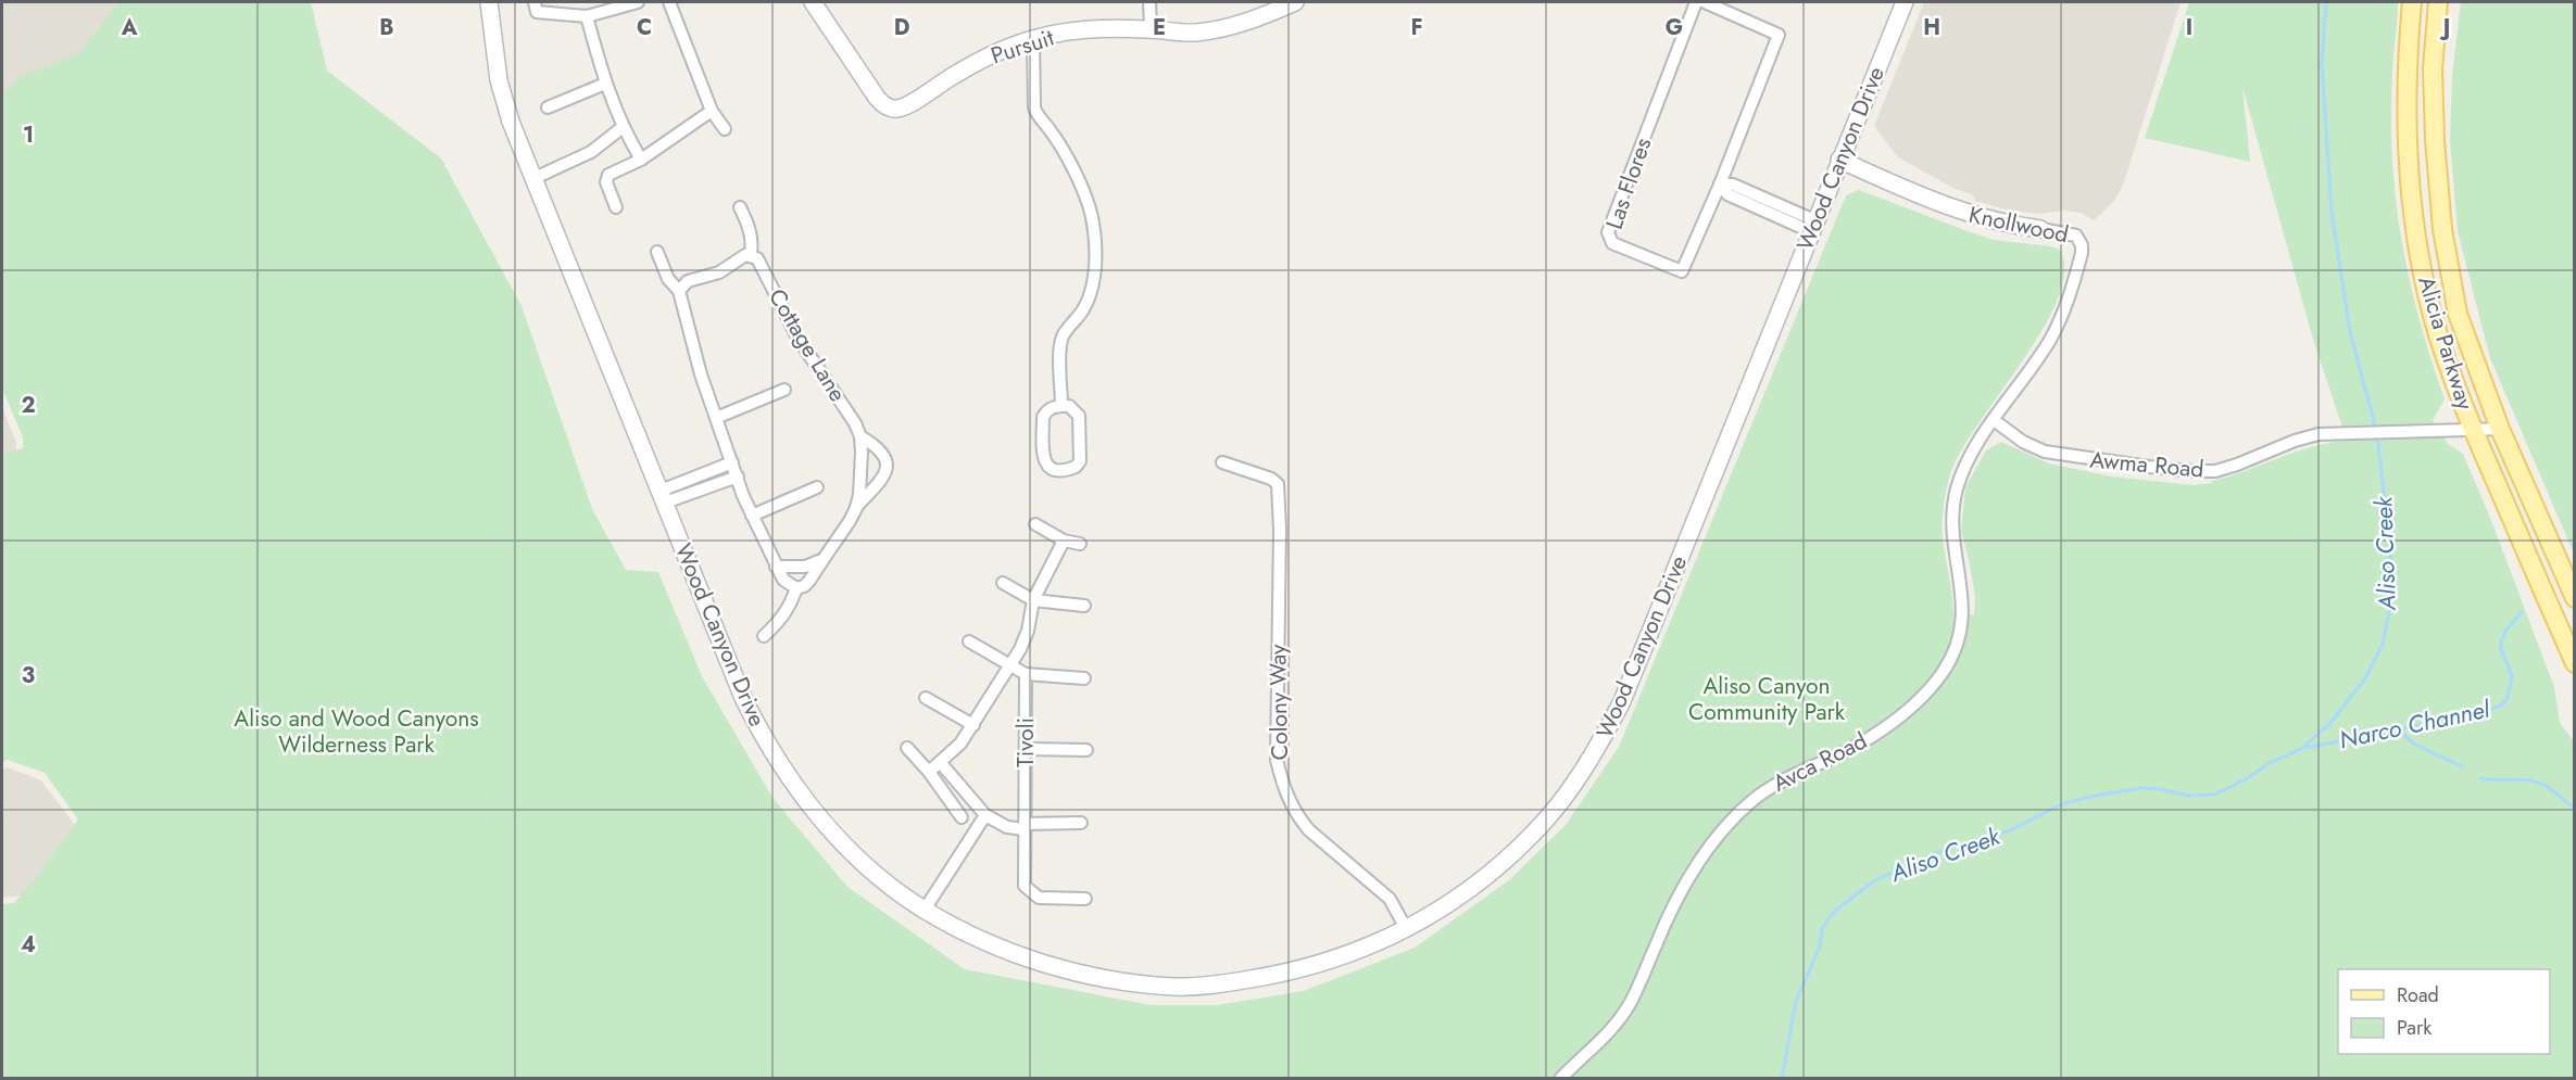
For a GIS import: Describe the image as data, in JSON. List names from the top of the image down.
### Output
{
  "streets": {
    "main road": [
      "Pursuit",
      "Wood Canyon Drive",
      "Knollwood",
      "Alicia Parkway"
    ],
    "street": [
      "Las Flores",
      "Cottage Lane",
      "Awma Road",
      "Colony Way",
      "Tivoli",
      "Avca Road"
    ]
  },
  "crossings": [
    ["Wood Canyon Drive", "Knollwood"],
    ["Wood Canyon Drive", "Colony Way"],
    ["Knollwood", "Awma Road"],
    ["Knollwood", "Avca Road"],
    ["Alicia Parkway", "Awma Road"],
    ["Awma Road", "Avca Road"]
  ],
  "water": ["Aliso Creek", "Narco Channel"],
  "parks": ["Aliso Canyon Community Park", "Aliso and Wood Canyons Wilderness Park"],
  "legend": ["Road", "Park"],
  "grid": {
    "columns": [
      "A",
      "B",
      "C",
      "D",
      "E",
      "F",
      "G",
      "H",
      "I",
      "J"
    ],
    "rows": [
      "1",
      "2",
      "3",
      "4"
    ]
  }
}
